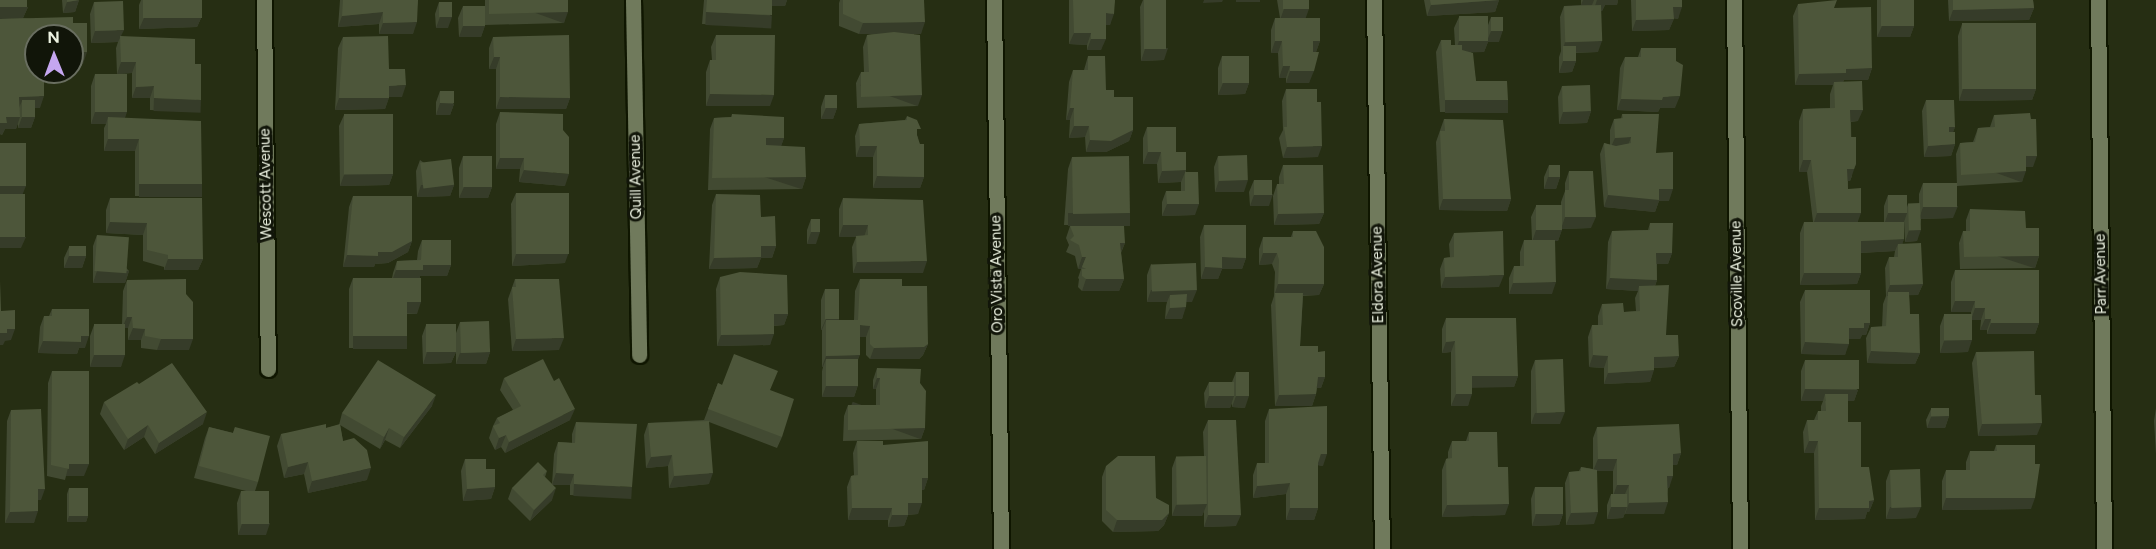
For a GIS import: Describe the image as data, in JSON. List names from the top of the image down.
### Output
{
  "streets": {
    "street": [
      "Quill Avenue",
      "Wescott Avenue",
      "Oro Vista Avenue",
      "Scoville Avenue",
      "Parr Avenue",
      "Eldora Avenue"
    ]
  },
  "north": "top"
}
